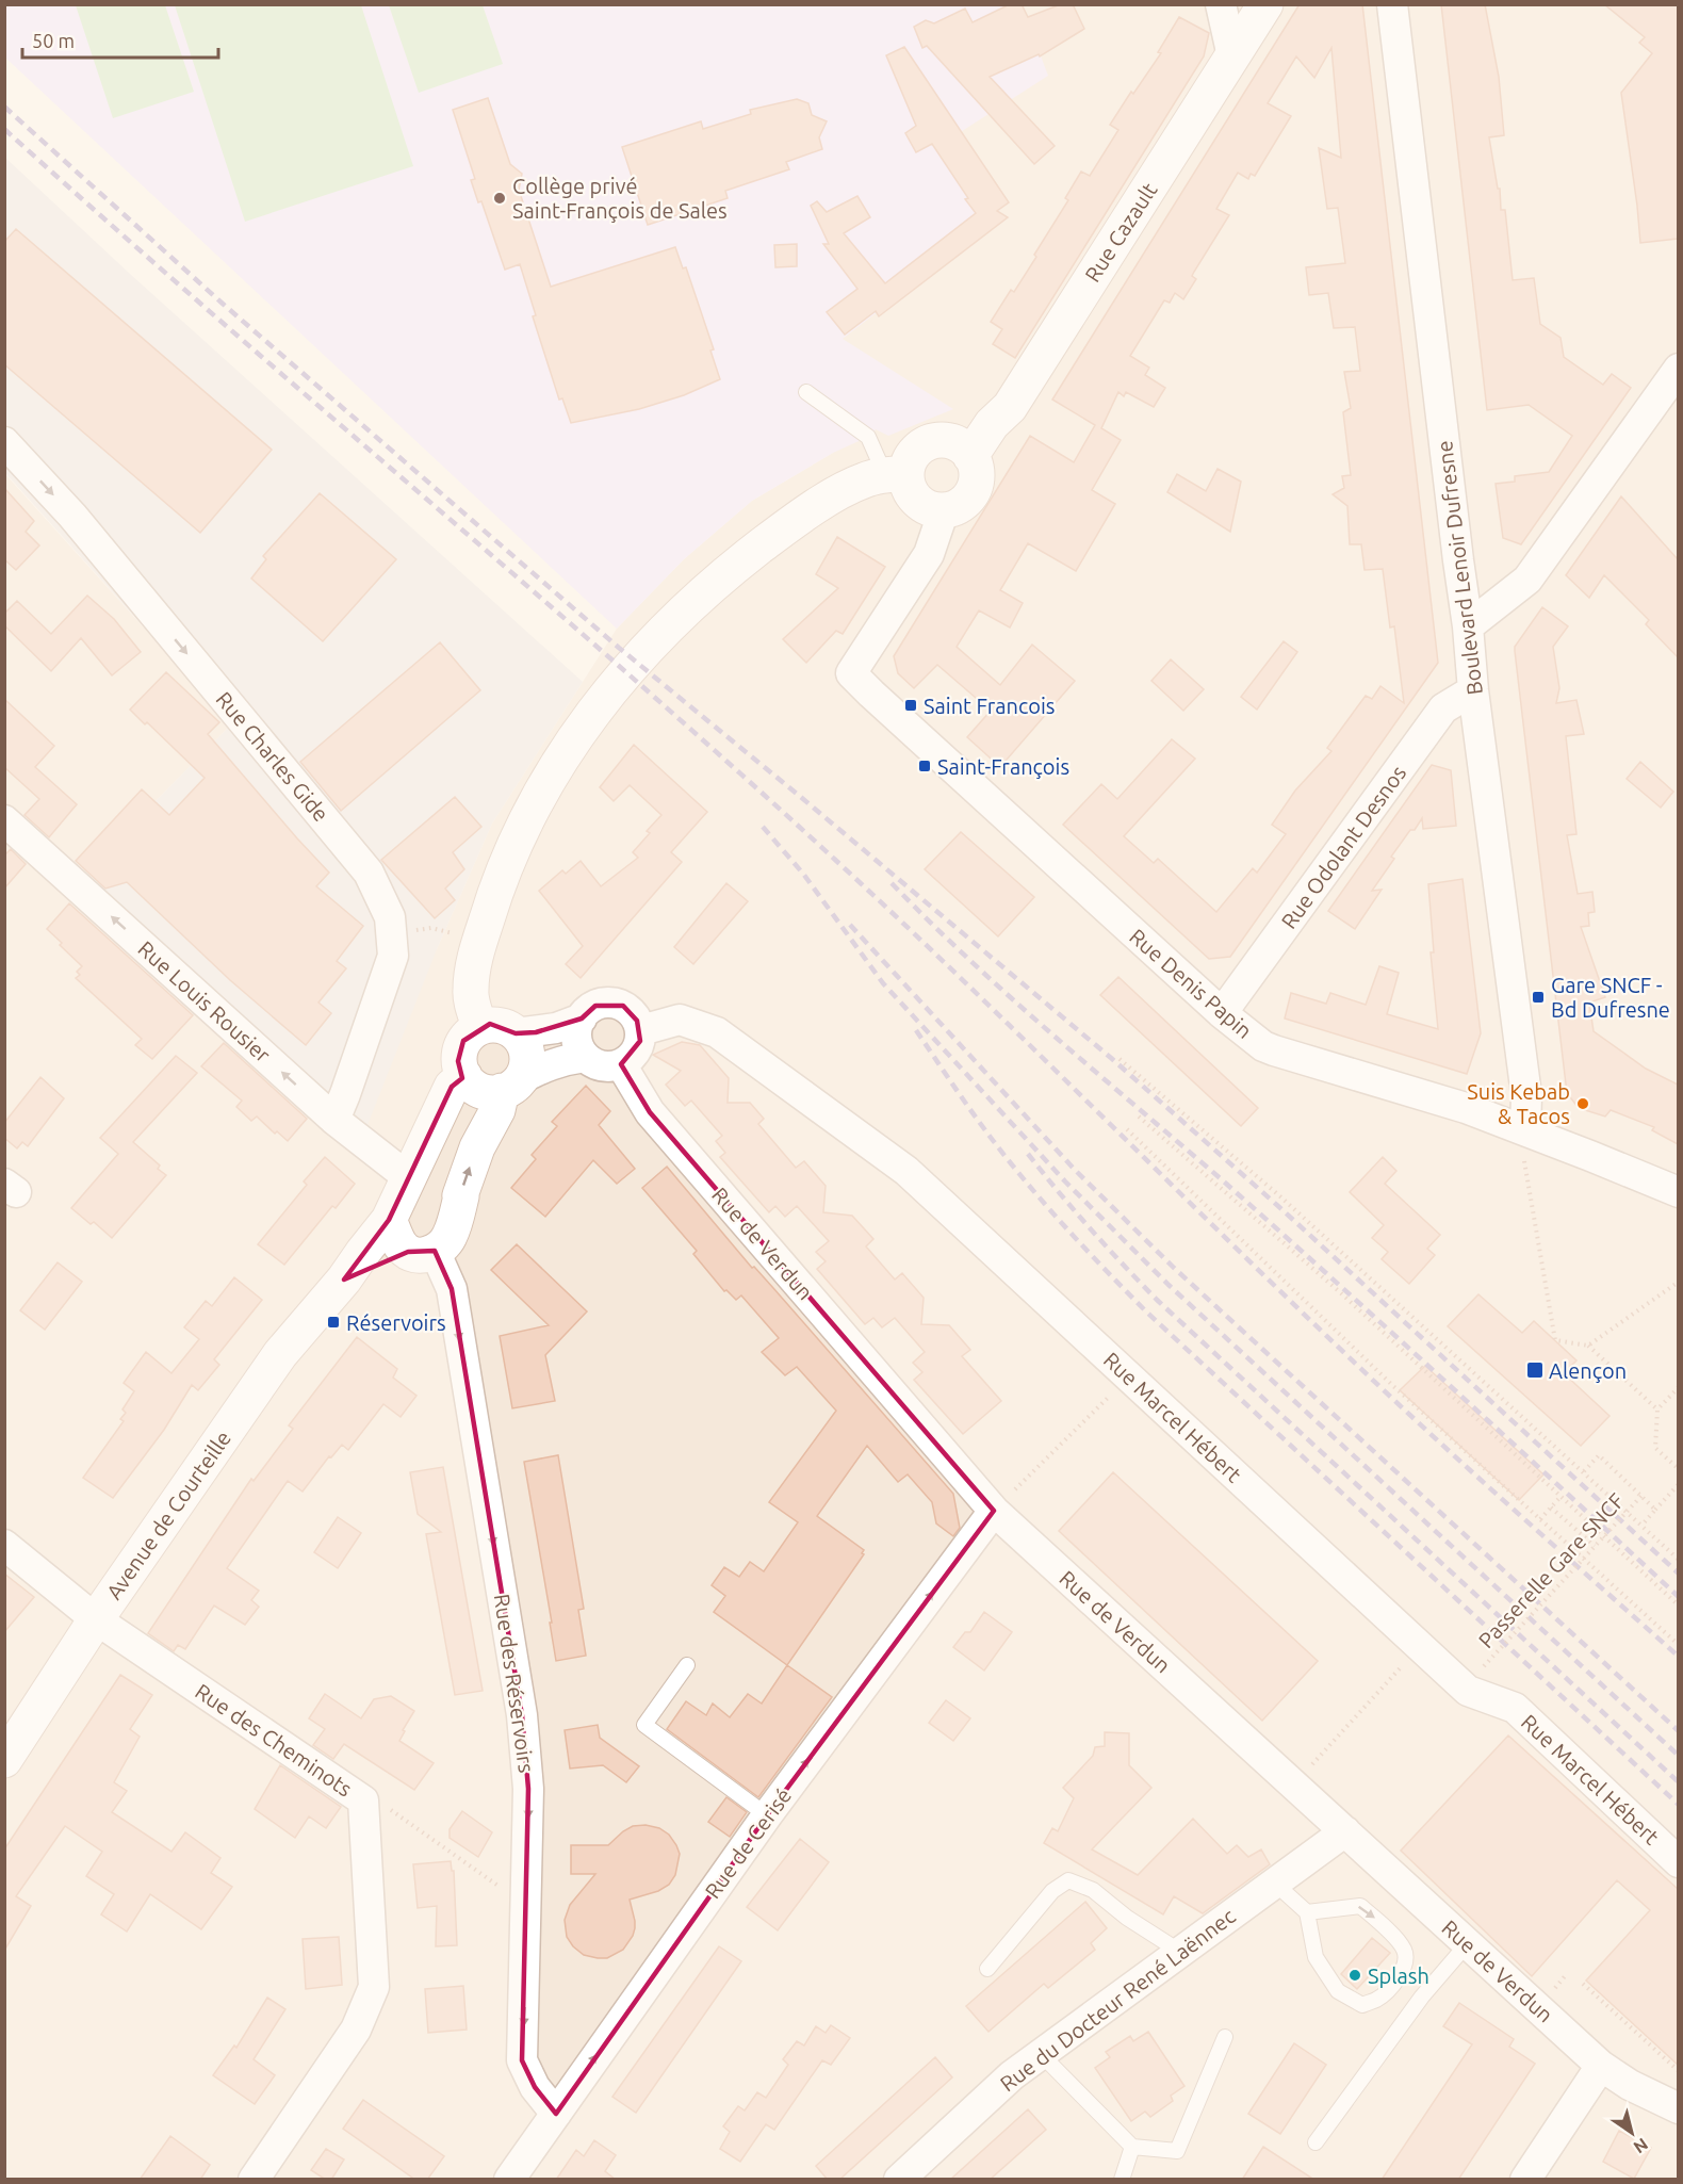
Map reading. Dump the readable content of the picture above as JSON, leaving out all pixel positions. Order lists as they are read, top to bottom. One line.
{"streets":{"street":["Rue Cazault","Boulevard Lenoir Dufresne","Rue Charles Gide","Rue Odolant Desnos","Rue Denis Papin","Rue Louis Rousier","Rue de Verdun","Rue Marcel Hébert","Avenue de Courteille","Rue des Réservoirs","Rue des Cheminots","Rue de Cerisé","Rue du Docteur René Laënnec"],"path":["Passerelle Gare SNCF"]},"crossings":[["Rue Cazault","Rue Denis Papin"],["Boulevard Lenoir Dufresne","Rue Odolant Desnos"],["Boulevard Lenoir Dufresne","Rue Denis Papin"],["Rue Charles Gide","Rue Louis Rousier"],["Rue Odolant Desnos","Rue Denis Papin"],["Rue Louis Rousier","Avenue de Courteille"],["Rue de Verdun","Rue Marcel Hébert"],["Rue de Verdun","Rue de Cerisé"],["Rue de Verdun","Rue du Docteur René Laënnec"],["Avenue de Courteille","Rue des Réservoirs"],["Avenue de Courteille","Rue des Cheminots"],["Rue des Réservoirs","Rue de Cerisé"]],"one_way":["Rue Charles Gide","Rue Louis Rousier","Rue des Réservoirs","Rue de Cerisé"],"places":{"other":["Collège privé Saint-François de Sales","Suis Kebab & Tacos","Splash"],"transit":["Saint Francois","Saint-François","Gare SNCF - Bd Dufresne","Réservoirs","Alençon"]},"scale_bar":"50 m","north":"bottom right"}
